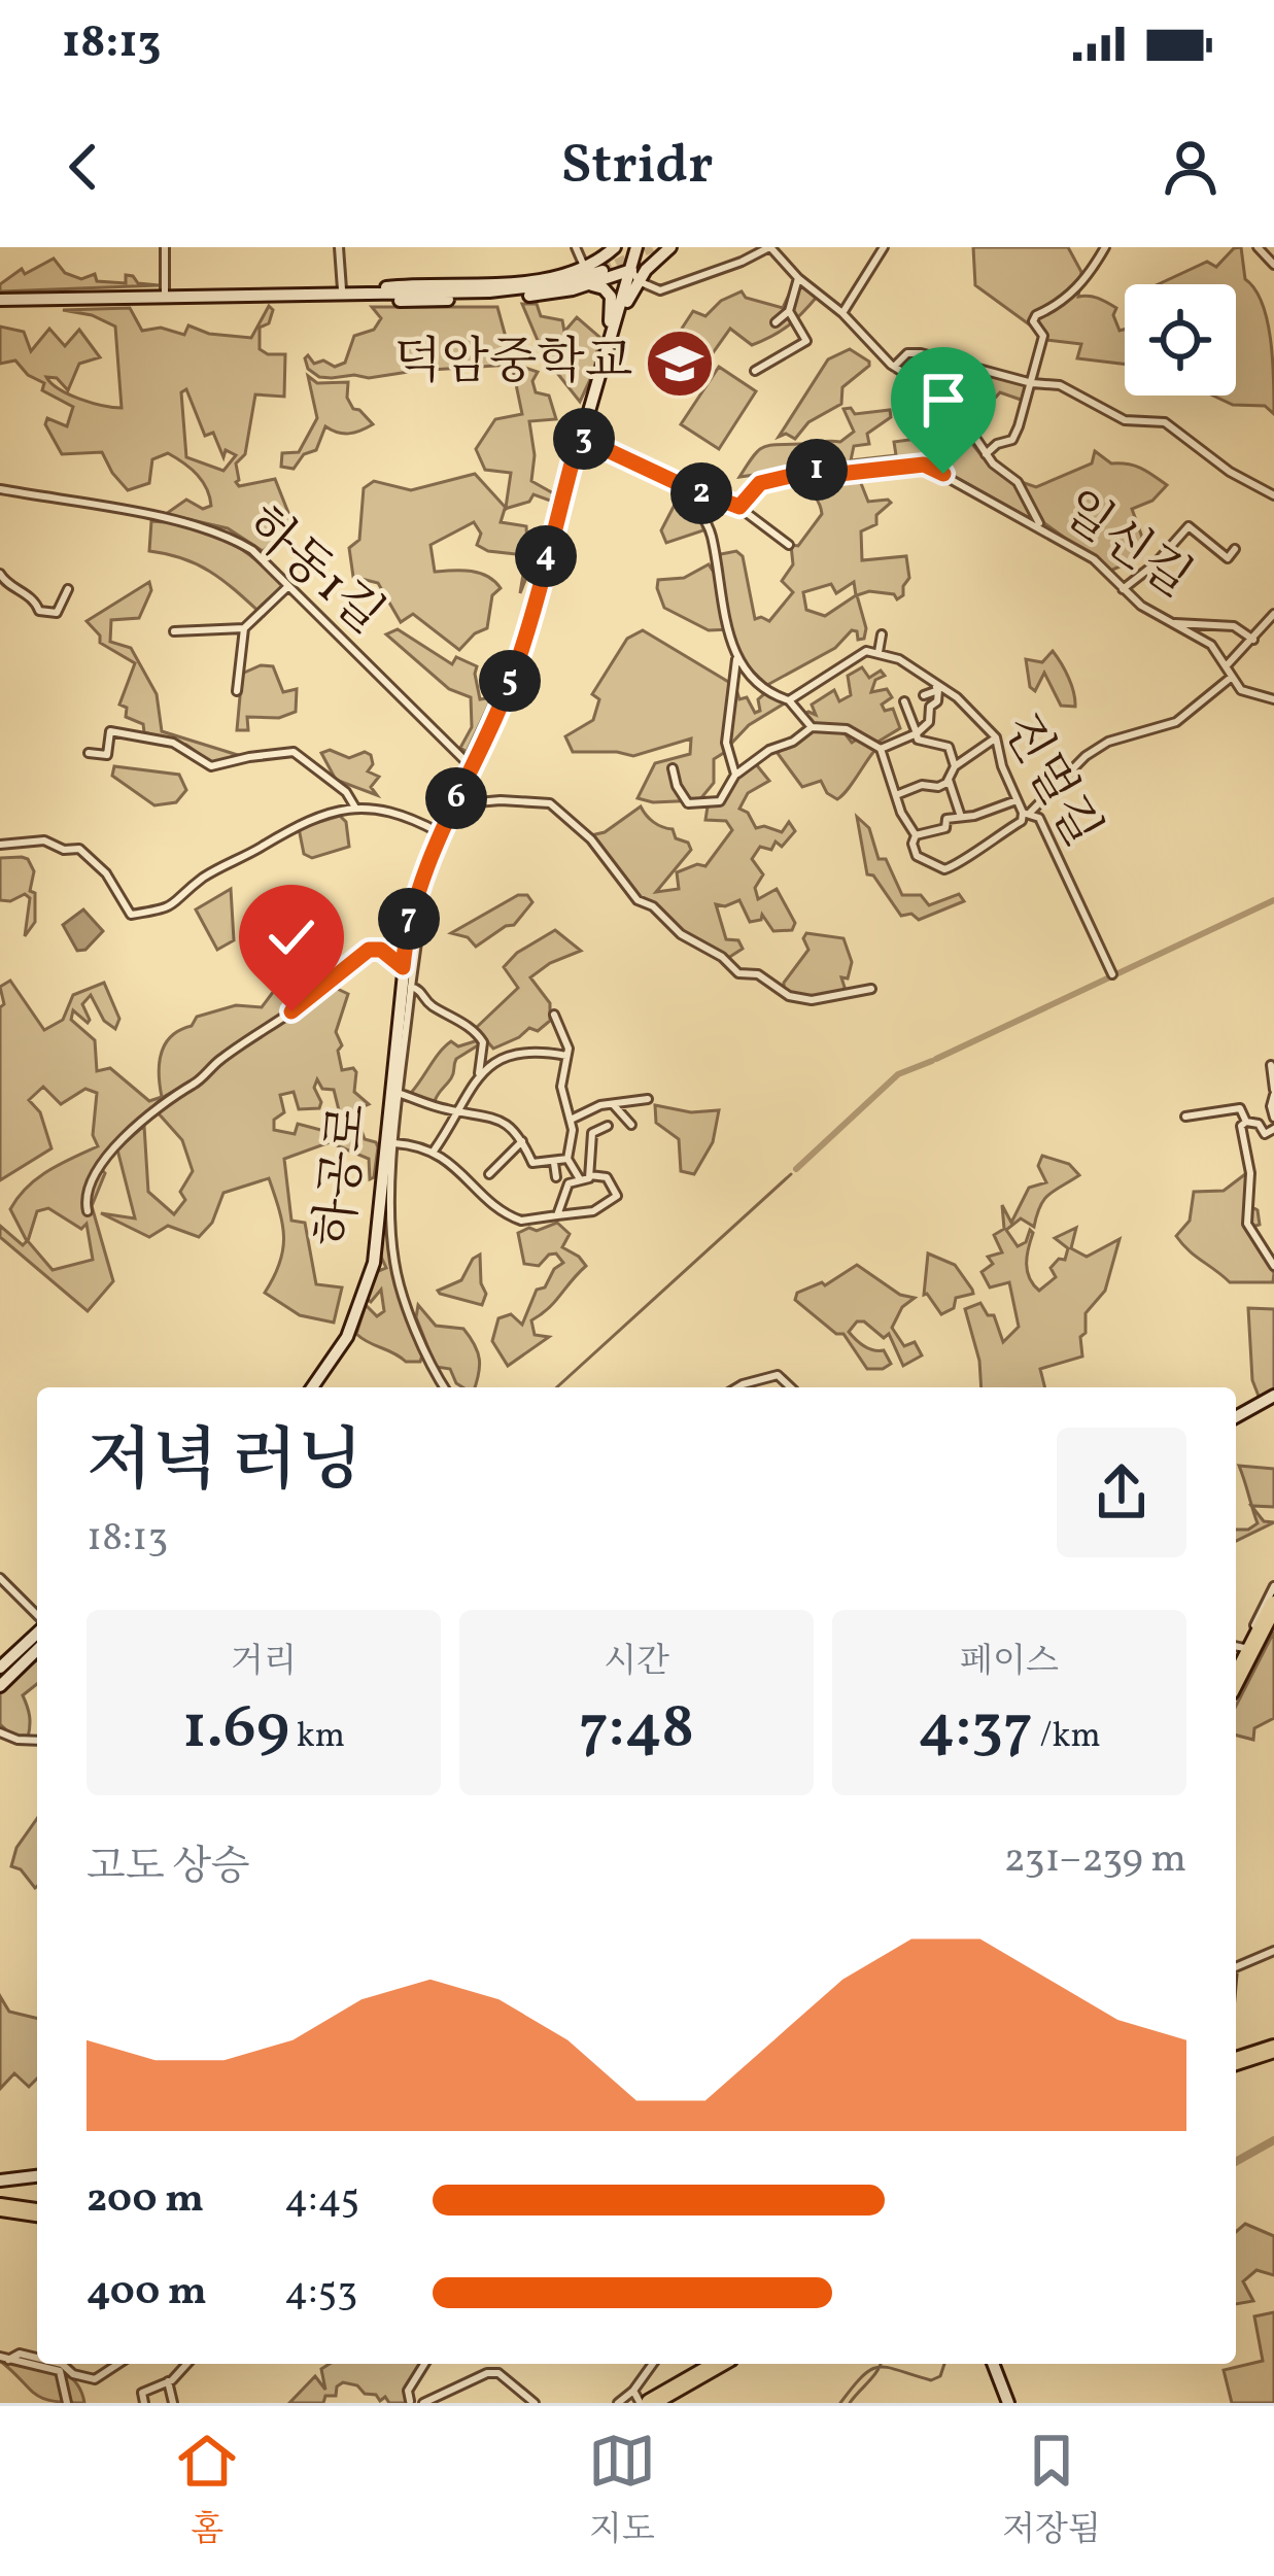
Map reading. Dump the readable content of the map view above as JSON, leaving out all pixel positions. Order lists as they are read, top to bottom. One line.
{"streets":{"main road":["하공로"],"street":["일신길","하동1길","진멀길"]},"crossings":[["하동1길","하공로"]],"places":{"school or university":["덕암중학교"]},"page":{"status":"18:13","header":"Stridr","pins":["3","1","2","4","5","6","7"],"heading":["저녁 러닝","18:13"],"stats":[["거리","1.69 km"],["시간","7:48"],["페이스","4:37 /km"]],"chart":["고도 상승","231–239 m"],"list":[{"name":"200 m","note":"4:45"},{"name":"400 m","note":"4:53"}],"tabs":["홈","지도","저장됨"]}}
